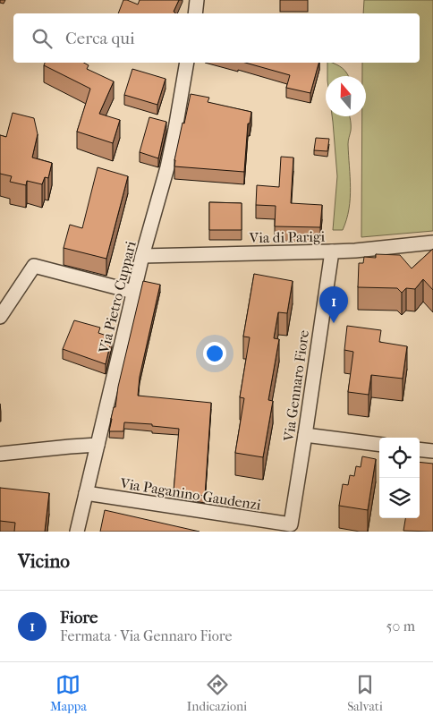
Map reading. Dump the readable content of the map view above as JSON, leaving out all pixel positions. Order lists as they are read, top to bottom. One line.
{"streets":{"street":["Via di Parigi","Via Pietro Cuppari","Via Gennaro Fiore","Via Paganino Gaudenzi"]},"crossings":[["Via di Parigi","Via Pietro Cuppari"],["Via di Parigi","Via Gennaro Fiore"],["Via Pietro Cuppari","Via Paganino Gaudenzi"],["Via Gennaro Fiore","Via Paganino Gaudenzi"]],"north":"top","page":{"search":"Cerca qui","pins":"1","heading":"Vicino","list":[{"mark":"1","name":"Fiore","note":"Fermata · Via Gennaro Fiore","value":"50 m"}],"nav":["Mappa","Indicazioni","Salvati"]}}
